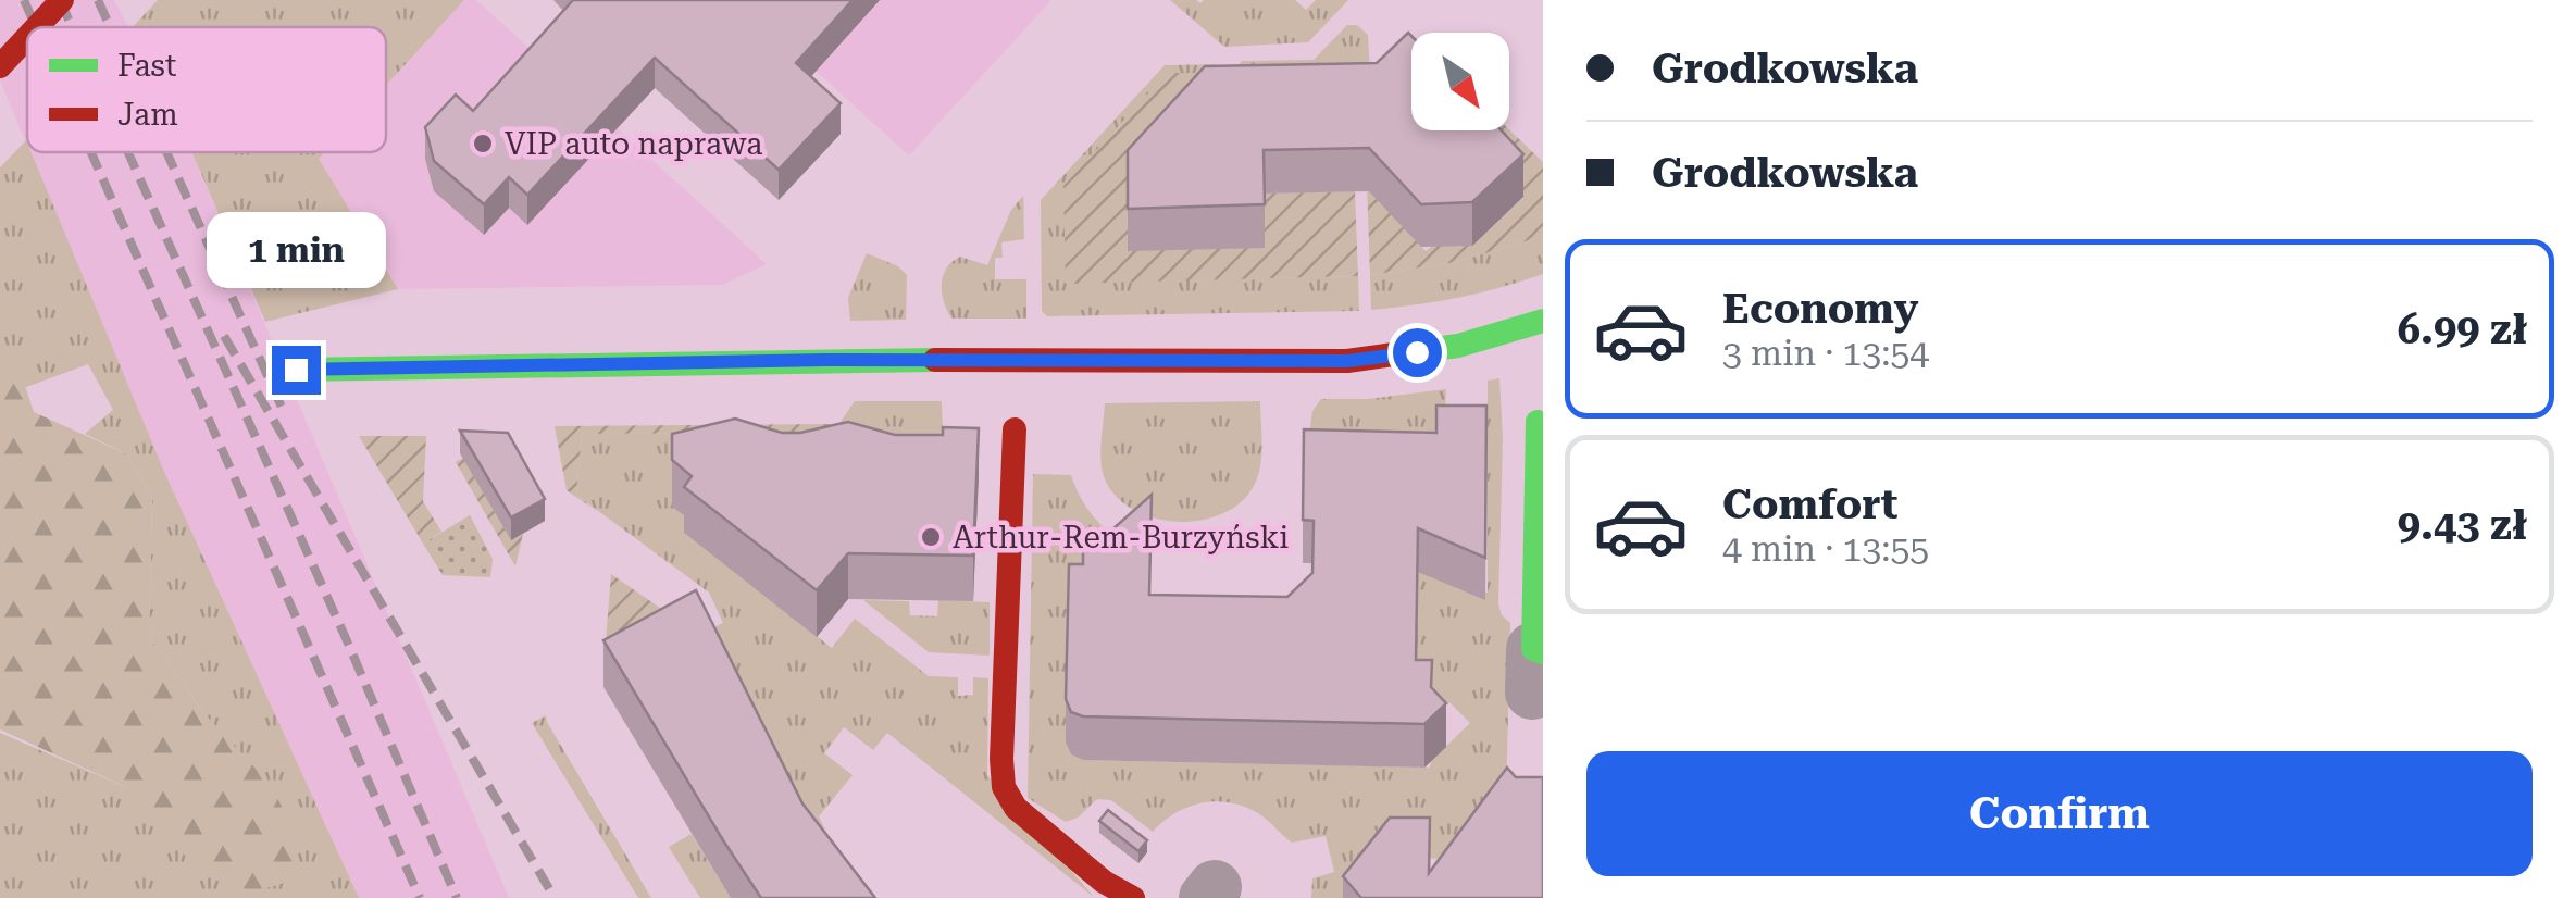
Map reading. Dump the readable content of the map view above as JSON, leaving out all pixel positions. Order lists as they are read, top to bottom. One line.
{"places":["VIP auto naprawa","Arthur-Rem-Burzyński"],"legend":["Fast","Jam"],"north":"bottom right","page":{"banner":["Grodkowska","Grodkowska"],"bubble":"1 min","list":[{"name":"Economy","note":"3 min · 13:54","value":"6.99 zł"},{"name":"Comfort","note":"4 min · 13:55","value":"9.43 zł"}],"buttons":"Confirm"}}
